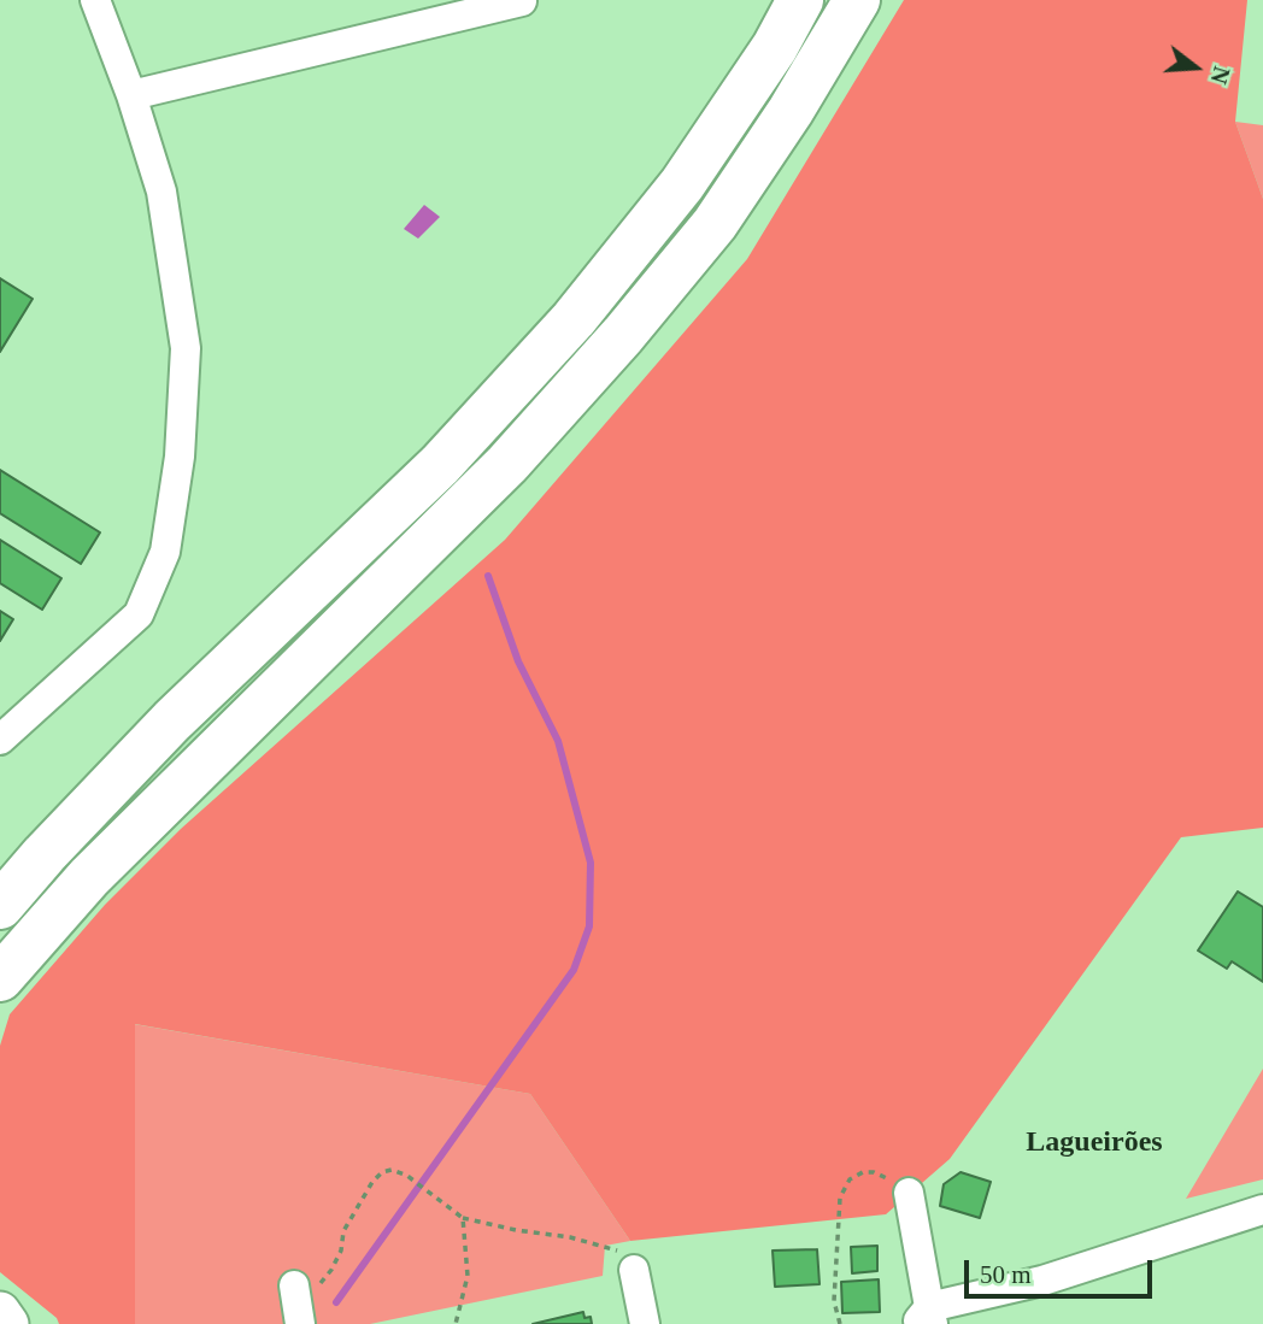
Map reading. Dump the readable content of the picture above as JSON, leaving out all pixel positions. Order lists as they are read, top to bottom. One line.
{"districts":["Lagueirões"],"scale_bar":"50 m","north":"right"}
